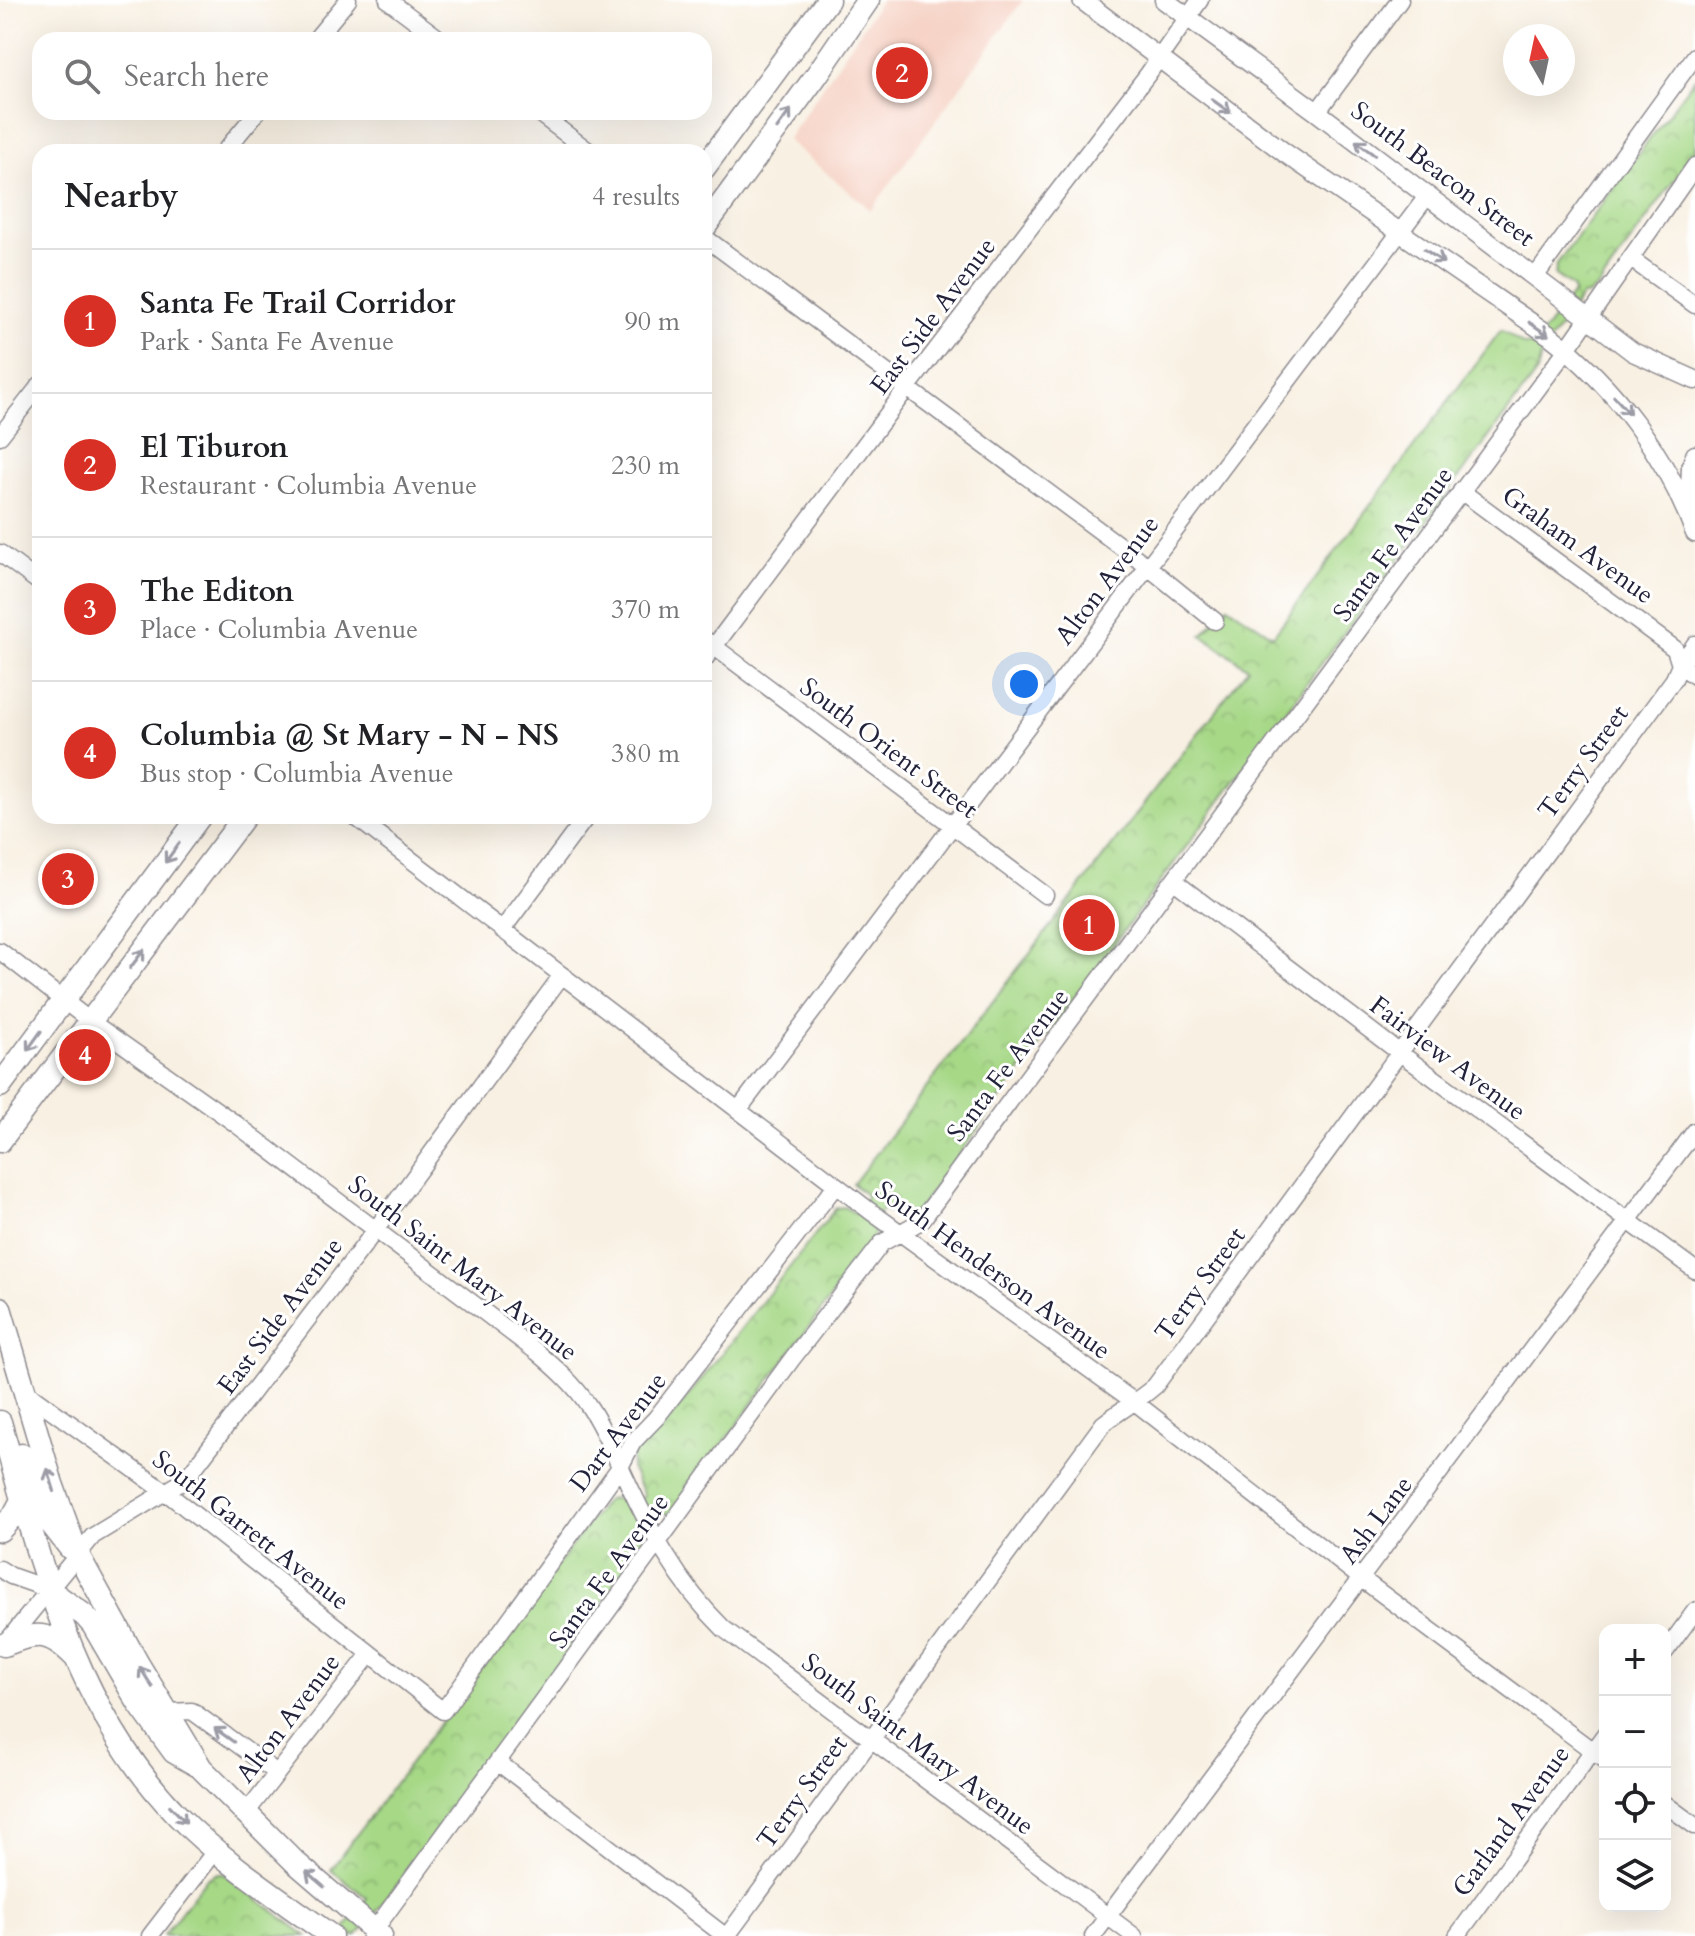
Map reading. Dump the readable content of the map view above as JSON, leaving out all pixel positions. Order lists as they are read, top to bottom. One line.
{"streets":{"street":["South Beacon Street","East Side Avenue","Santa Fe Avenue","Graham Avenue","Alton Avenue","South Orient Street","Terry Street","Fairview Avenue","South Saint Mary Avenue","South Henderson Avenue","Dart Avenue","Ash Lane","South Garrett Avenue","Garland Avenue"]},"crossings":[["South Beacon Street","East Side Avenue"],["South Beacon Street","Santa Fe Avenue"],["South Beacon Street","Alton Avenue"],["East Side Avenue","South Saint Mary Avenue"],["East Side Avenue","South Henderson Avenue"],["East Side Avenue","South Garrett Avenue"],["Santa Fe Avenue","Graham Avenue"],["Santa Fe Avenue","Fairview Avenue"],["Santa Fe Avenue","South Saint Mary Avenue"],["Santa Fe Avenue","South Henderson Avenue"],["Graham Avenue","Terry Street"],["Alton Avenue","South Orient Street"],["Alton Avenue","South Henderson Avenue"],["Alton Avenue","South Garrett Avenue"],["Terry Street","Fairview Avenue"],["Terry Street","South Saint Mary Avenue"],["Terry Street","South Henderson Avenue"],["Fairview Avenue","Ash Lane"],["South Saint Mary Avenue","Dart Avenue"],["South Saint Mary Avenue","Ash Lane"],["South Henderson Avenue","Dart Avenue"],["South Henderson Avenue","Ash Lane"],["South Henderson Avenue","Garland Avenue"],["Dart Avenue","South Garrett Avenue"]],"north":"top","page":{"search":"Search here","pins":["2","3","1","4"],"heading":["Nearby","4 results"],"list":[{"mark":"1","name":"Santa Fe Trail Corridor","note":"Park · Santa Fe Avenue","value":"90 m"},{"mark":"2","name":"El Tiburon","note":"Restaurant · Columbia Avenue","value":"230 m"},{"mark":"3","name":"The Editon","note":"Place · Columbia Avenue","value":"370 m"},{"mark":"4","name":"Columbia @ St Mary - N - NS","note":"Bus stop · Columbia Avenue","value":"380 m"}],"map_buttons":["+","−"]}}
